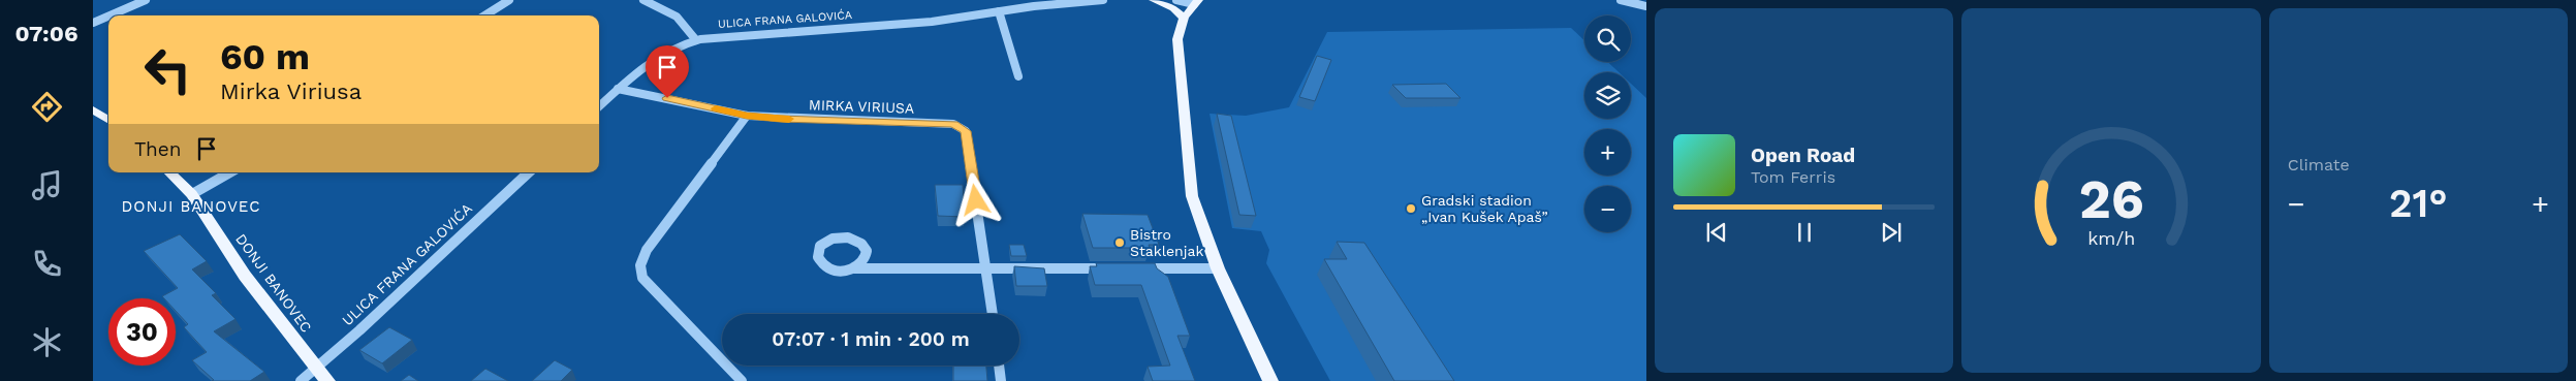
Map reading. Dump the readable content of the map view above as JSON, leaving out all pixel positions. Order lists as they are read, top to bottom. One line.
{"streets":{"main road":["DONJI BANOVEC"],"street":["ULICA FRANA GALOVIĆA","MIRKA VIRIUSA"]},"crossings":[["ULICA FRANA GALOVIĆA","MIRKA VIRIUSA"],["ULICA FRANA GALOVIĆA","DONJI BANOVEC"]],"districts":["DONJI BANOVEC"],"places":["Gradski stadion „Ivan Kušek Apaš”","Bistro Staklenjak"],"page":{"tabs":"07:06","tile":"Climate","map_buttons":["+","−"],"turn":["60 m","Mirka Viriusa"],"then":"Then","song":["Open Road","Tom Ferris"],"heat":["−","21°","+"],"limit":"30","trip":"07:07 · 1 min · 200 m","gauge":["26","km/h"]}}
